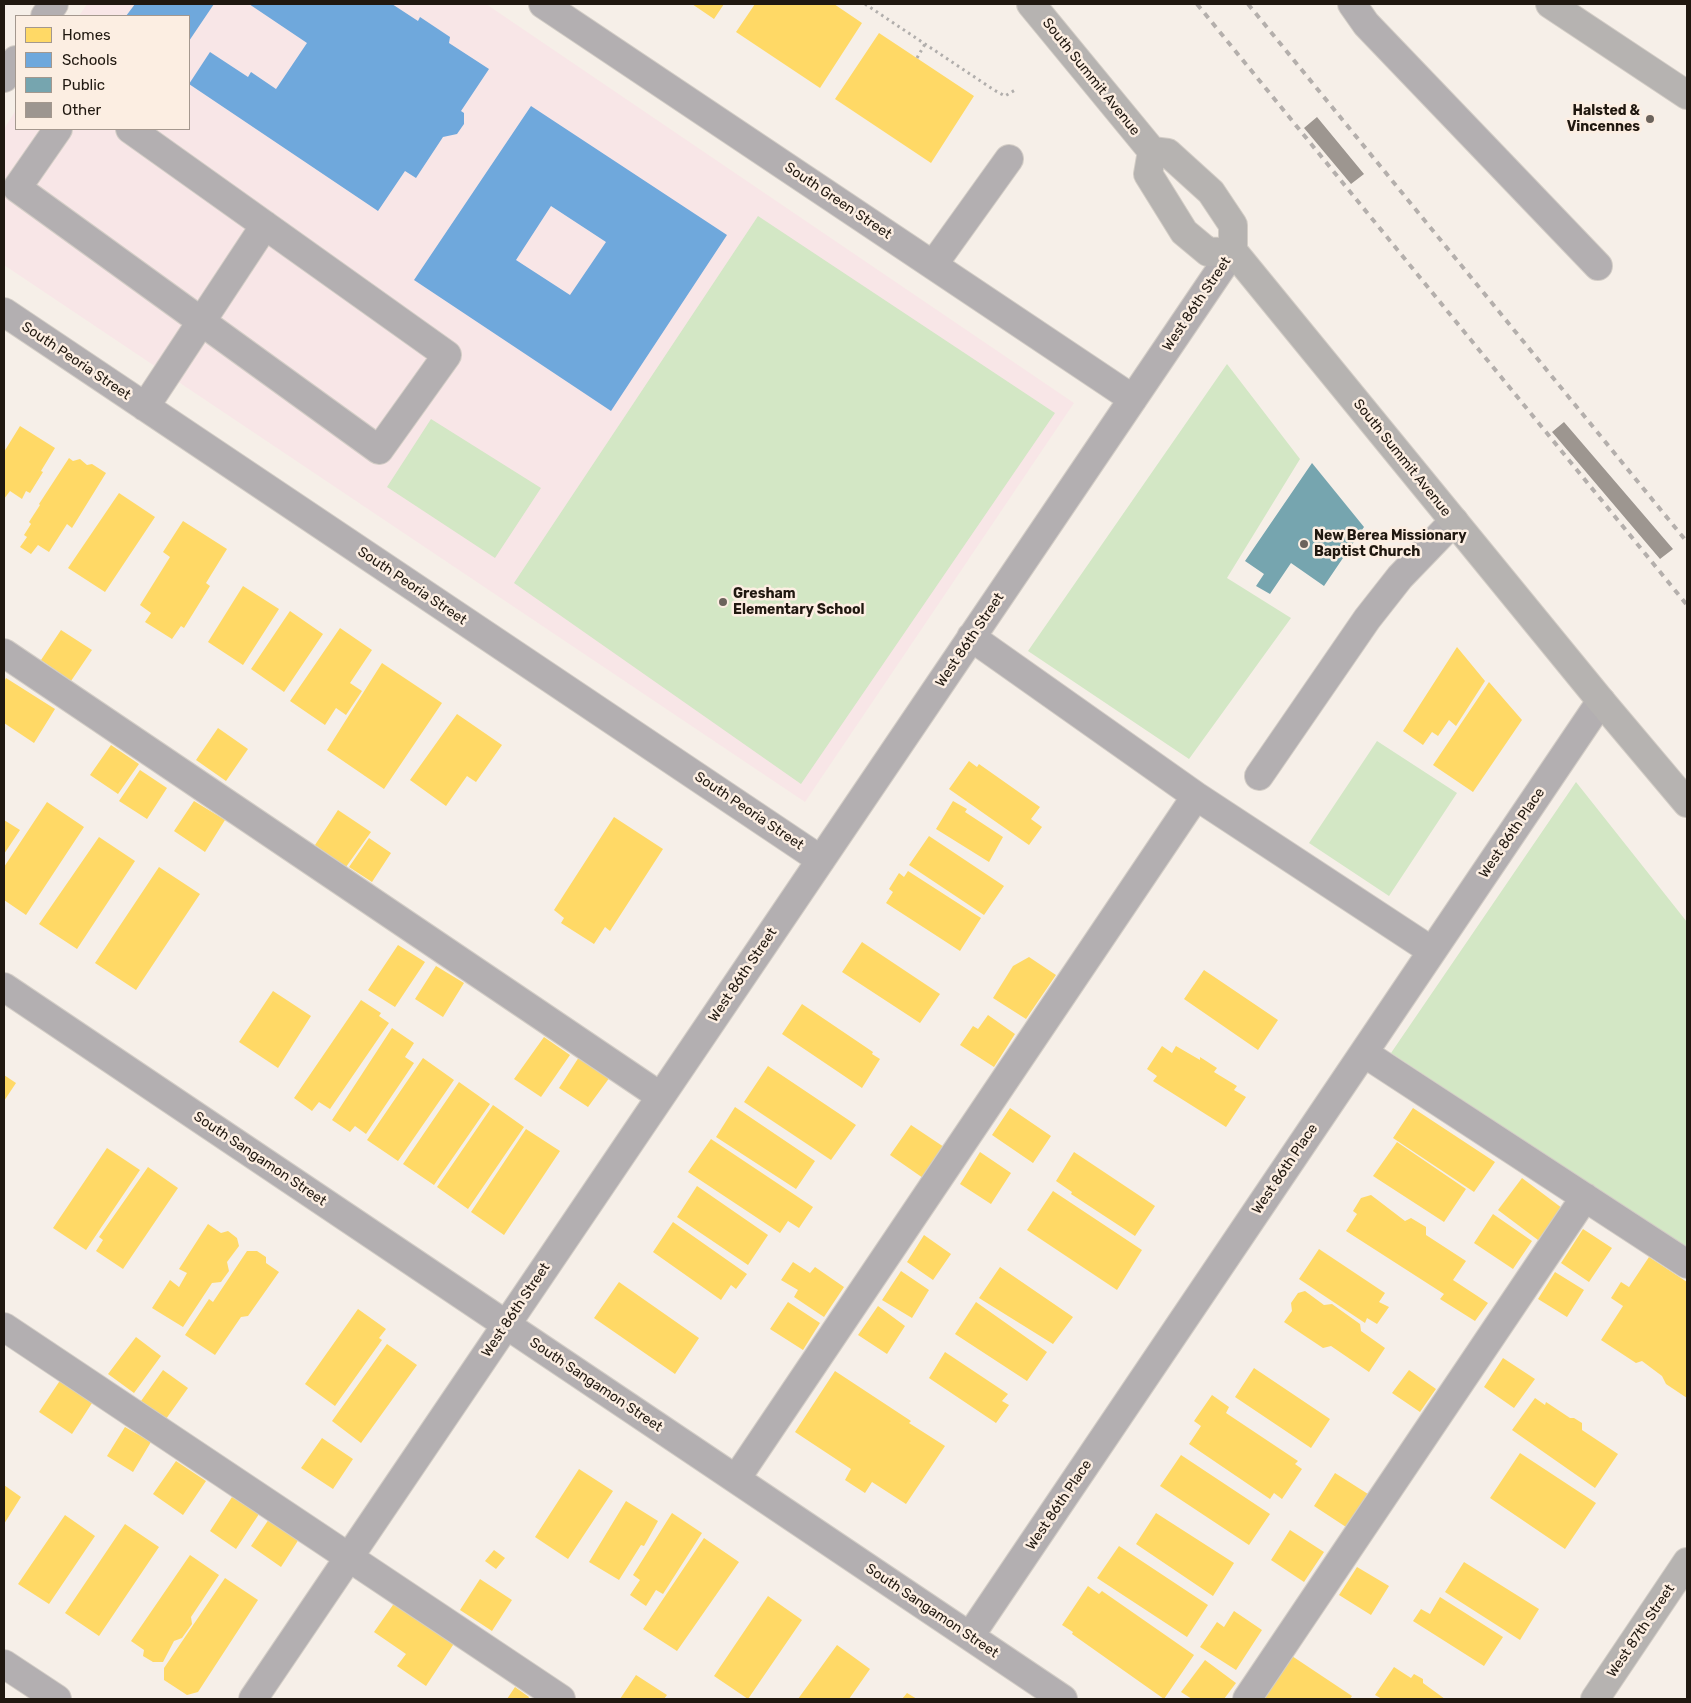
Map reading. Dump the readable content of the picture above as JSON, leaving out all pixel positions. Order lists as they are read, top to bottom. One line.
{"streets":{"main road":["South Summit Avenue","West 87th Street"],"street":["South Green Street","West 86th Street","South Peoria Street","West 86th Place","South Sangamon Street"]},"crossings":[["South Summit Avenue","West 86th Street"],["South Summit Avenue","West 86th Place"],["South Green Street","West 86th Street"],["West 86th Street","South Peoria Street"],["West 86th Street","South Sangamon Street"],["West 86th Place","South Sangamon Street"]],"places":["Halsted & Vincennes","New Berea Missionary Baptist Church","Gresham Elementary School"],"legend":["Homes","Schools","Public","Other"]}
